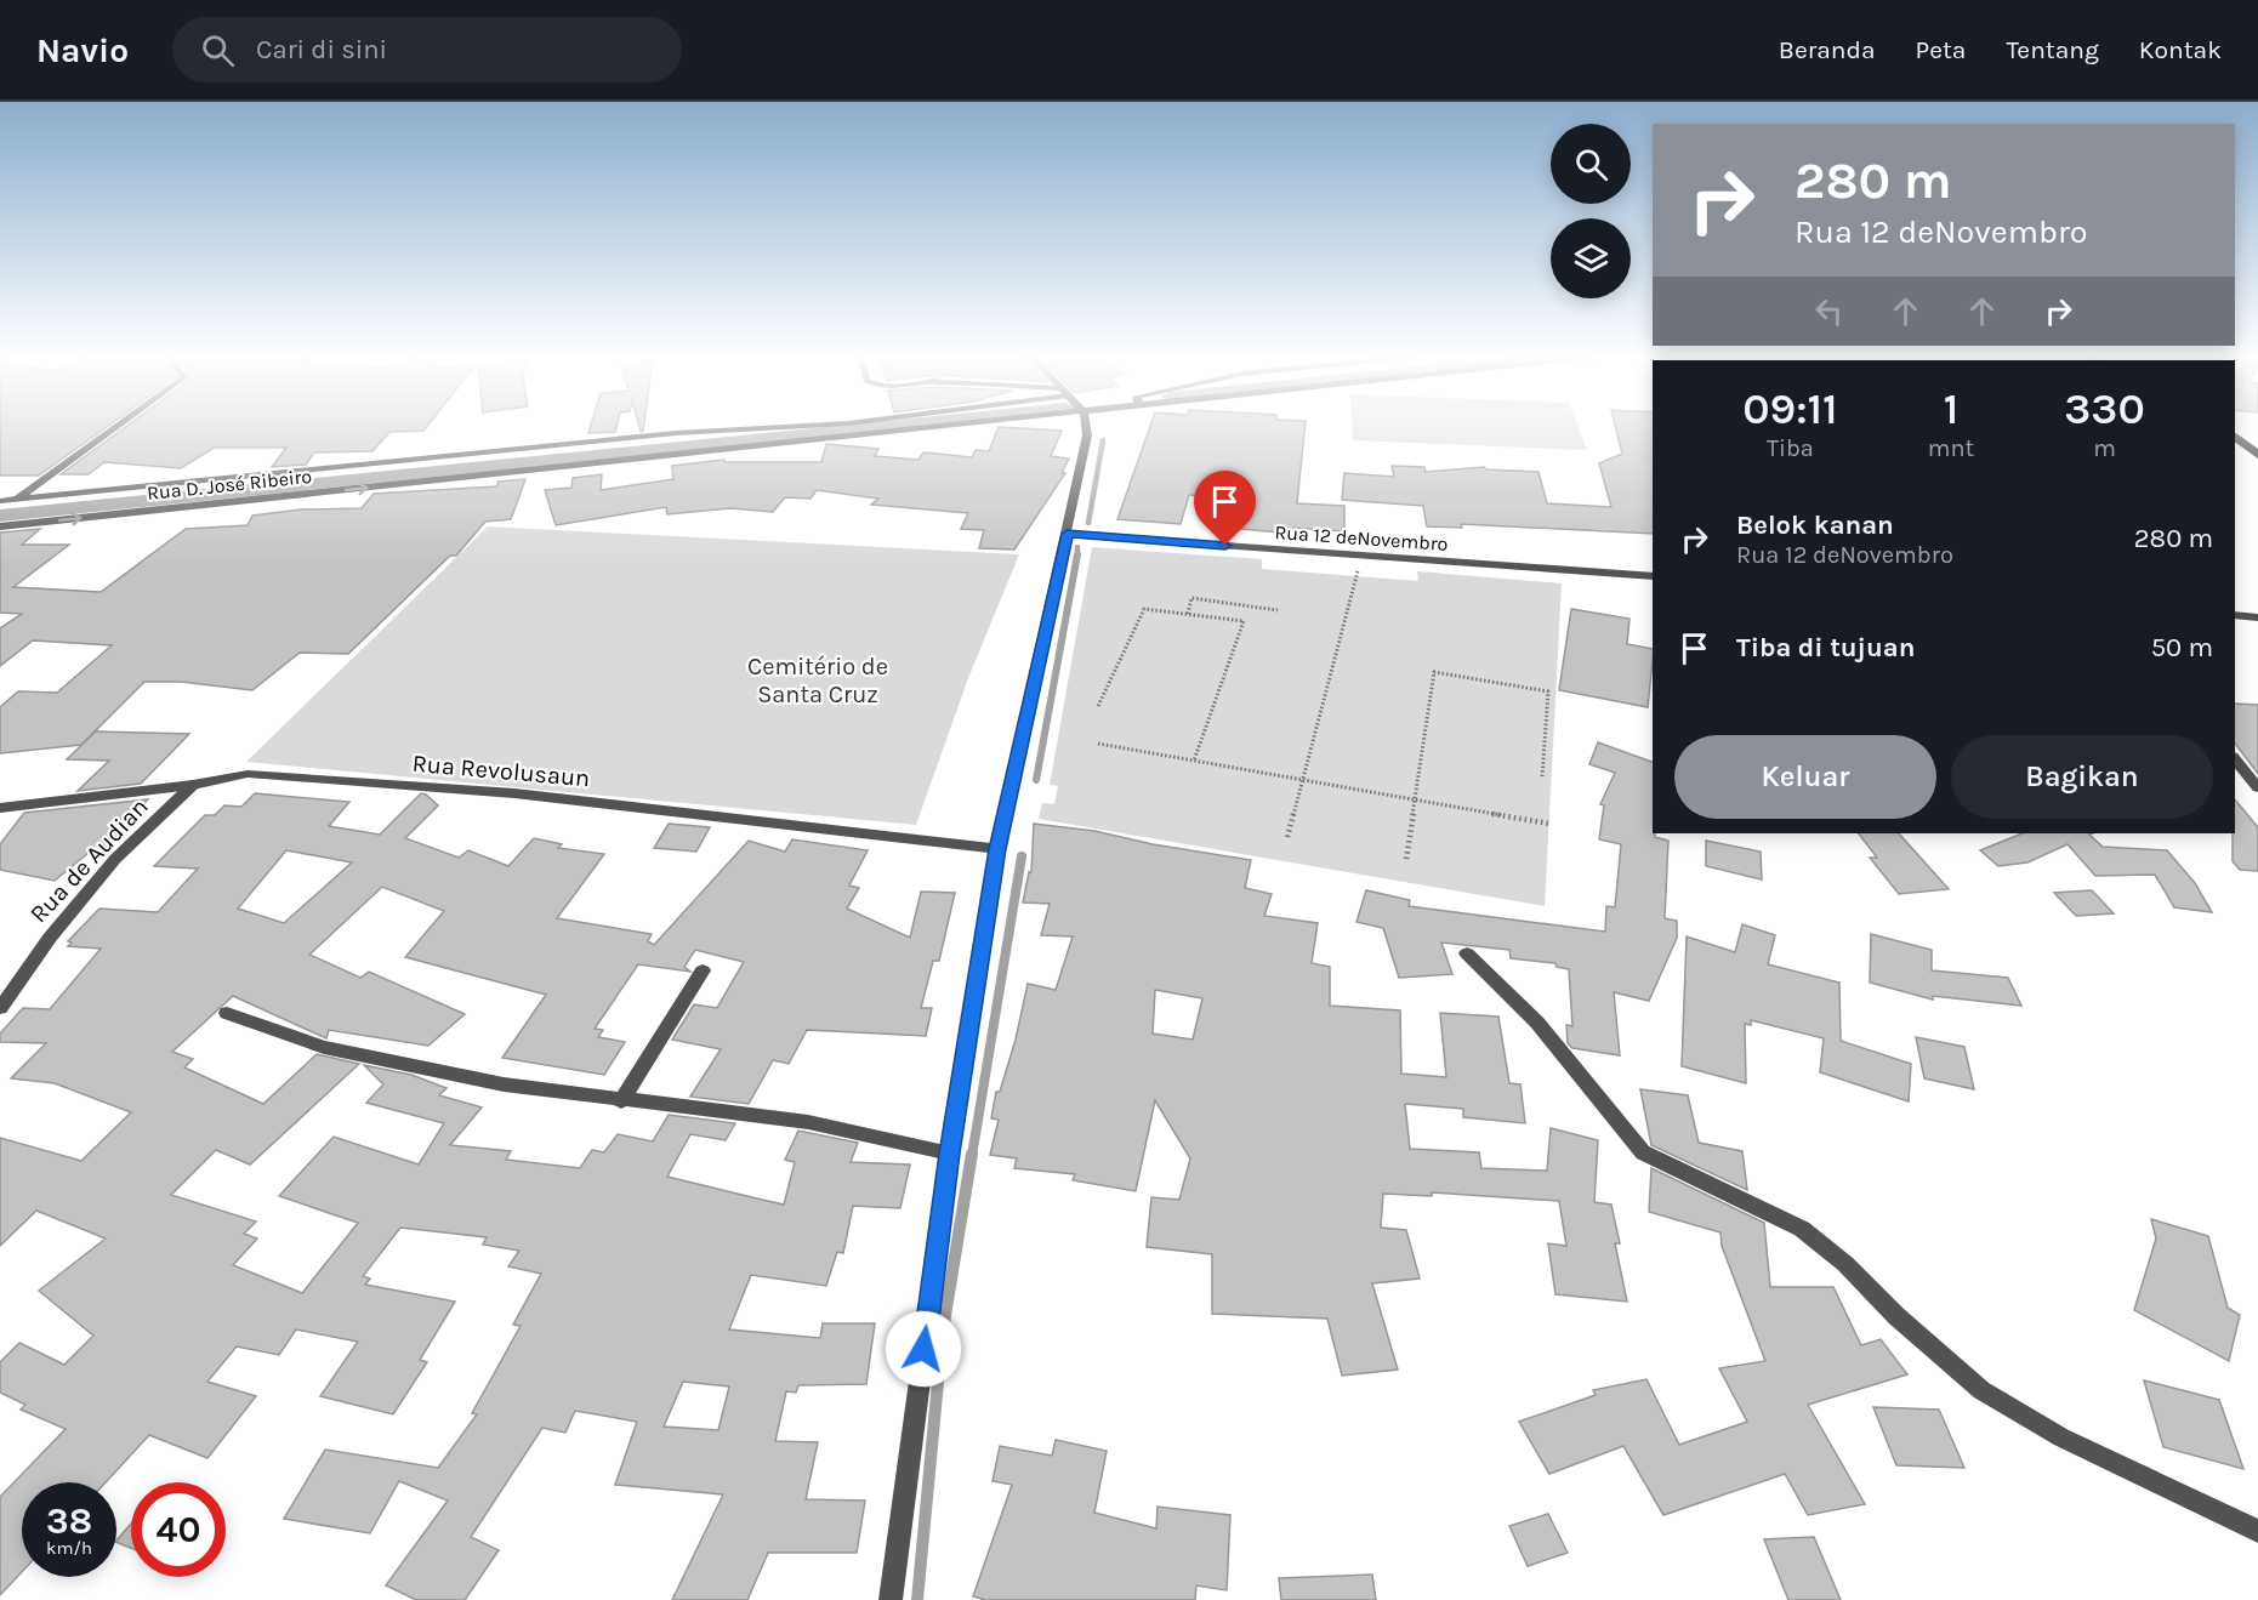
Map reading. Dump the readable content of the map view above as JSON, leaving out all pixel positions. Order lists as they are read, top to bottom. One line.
{"streets":{"street":["Rua D. José Ribeiro","Rua 12 deNovembro","Rua Revolusaun","Rua de Audian"]},"crossings":[["Rua Revolusaun","Rua de Audian"]],"parks":["Cemitério de Santa Cruz"],"page":{"header":"Navio","search":"Cari di sini","nav":["Beranda","Peta","Tentang","Kontak"],"turn":["280 m","Rua 12 deNovembro"],"eta":["09:11","Tiba","1","mnt","330","m"],"list":[{"name":"Belok kanan","note":"Rua 12 deNovembro","value":"280 m"},{"name":"Tiba di tujuan","value":"50 m"}],"buttons":["Keluar","Bagikan"],"speed":"38 km/h","limit":"40"}}
